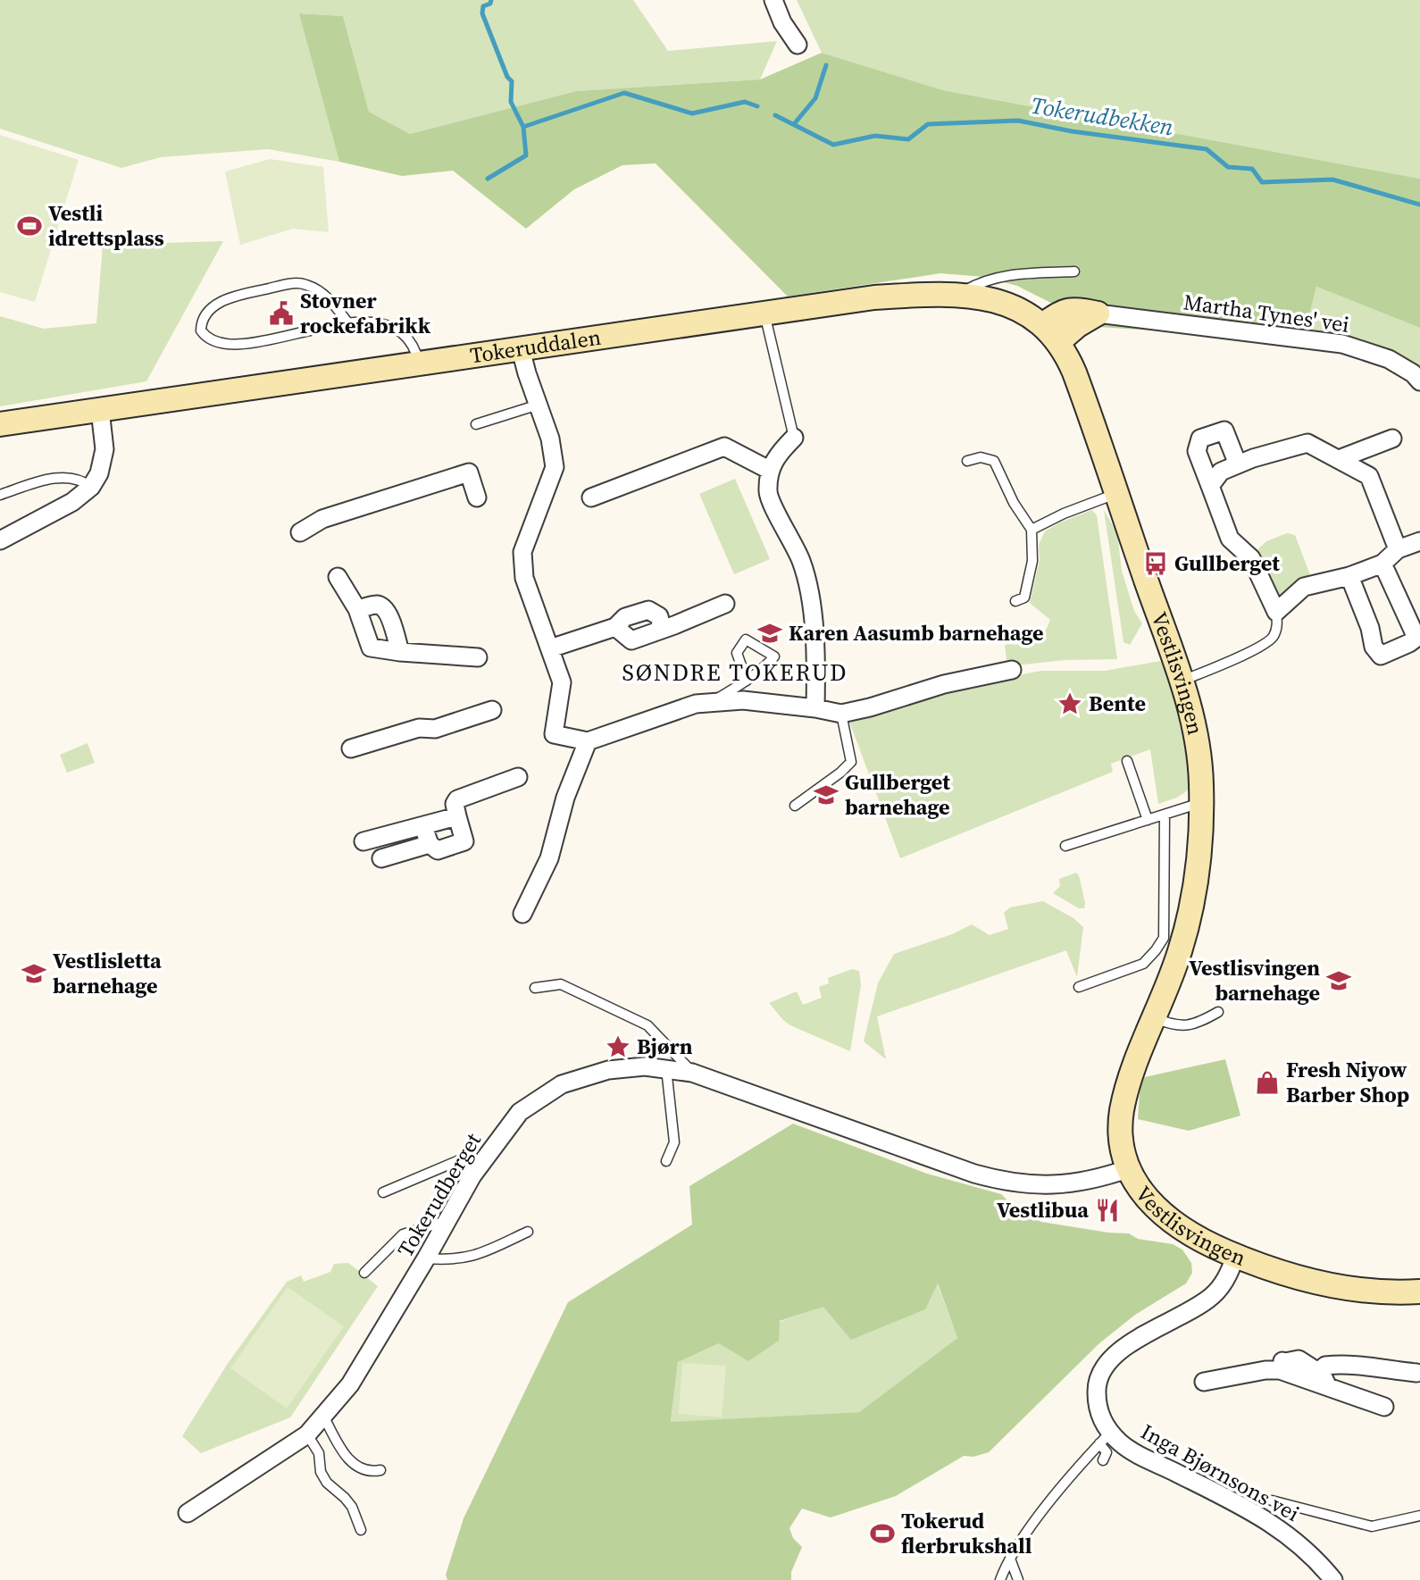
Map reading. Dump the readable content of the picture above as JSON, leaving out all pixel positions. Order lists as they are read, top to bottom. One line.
{"streets":{"street":["Martha Tynes' vei","Tokeruddalen","Vestlisvingen","Tokerudberget","Inga Bjørnsons vei"]},"crossings":[["Tokeruddalen","Vestlisvingen"],["Vestlisvingen","Tokerudberget"],["Vestlisvingen","Inga Bjørnsons vei"]],"districts":["SØNDRE TOKERUD"],"water":["Tokerudbekken"],"places":{"sports":["Vestli idrettsplass","Tokerud flerbrukshall"],"public building":["Stovner rockefabrikk"],"bus stop":["Gullberget"],"school or university":["Karen Aasumb barnehage","Gullberget barnehage","Vestlisletta barnehage","Vestlisvingen barnehage"],"place":["Bente","Bjørn"],"shop":["Fresh Niyow Barber Shop"],"restaurant":["Vestlibua"]}}
